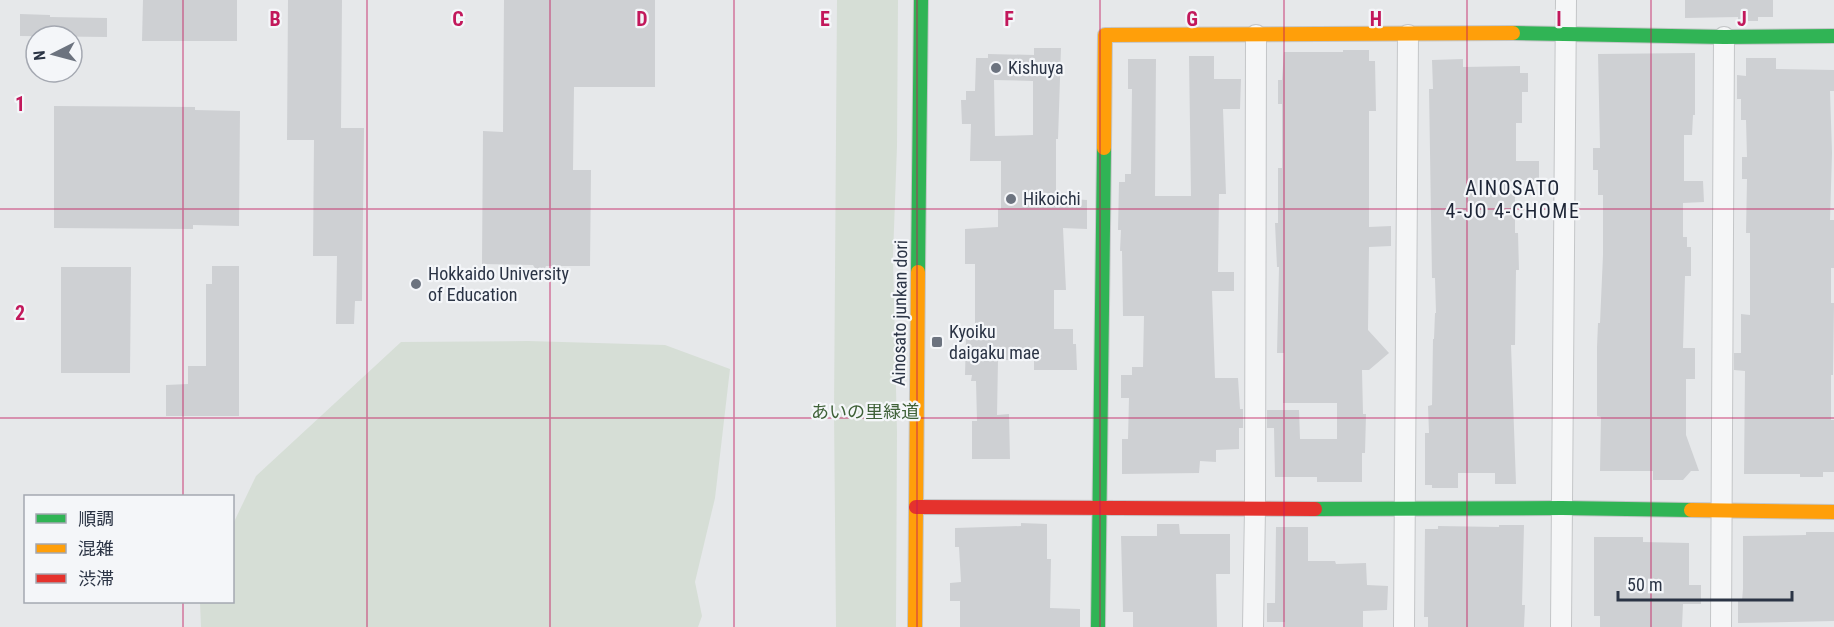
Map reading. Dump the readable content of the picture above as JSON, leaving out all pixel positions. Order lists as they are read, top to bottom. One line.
{"streets":{"street":["Ainosato junkan dori"]},"districts":["AINOSATO 4-JO 4-CHOME"],"parks":["あいの里緑道"],"places":{"other":["Kishuya","Hikoichi","Hokkaido University of Education"],"transit":["Kyoiku daigaku mae"]},"legend":["順調","混雑","渋滞"],"scale_bar":"50 m","north":"left","grid":{"columns":["B","C","D","E","F","G","H","I","J"],"rows":["1","2"]}}
